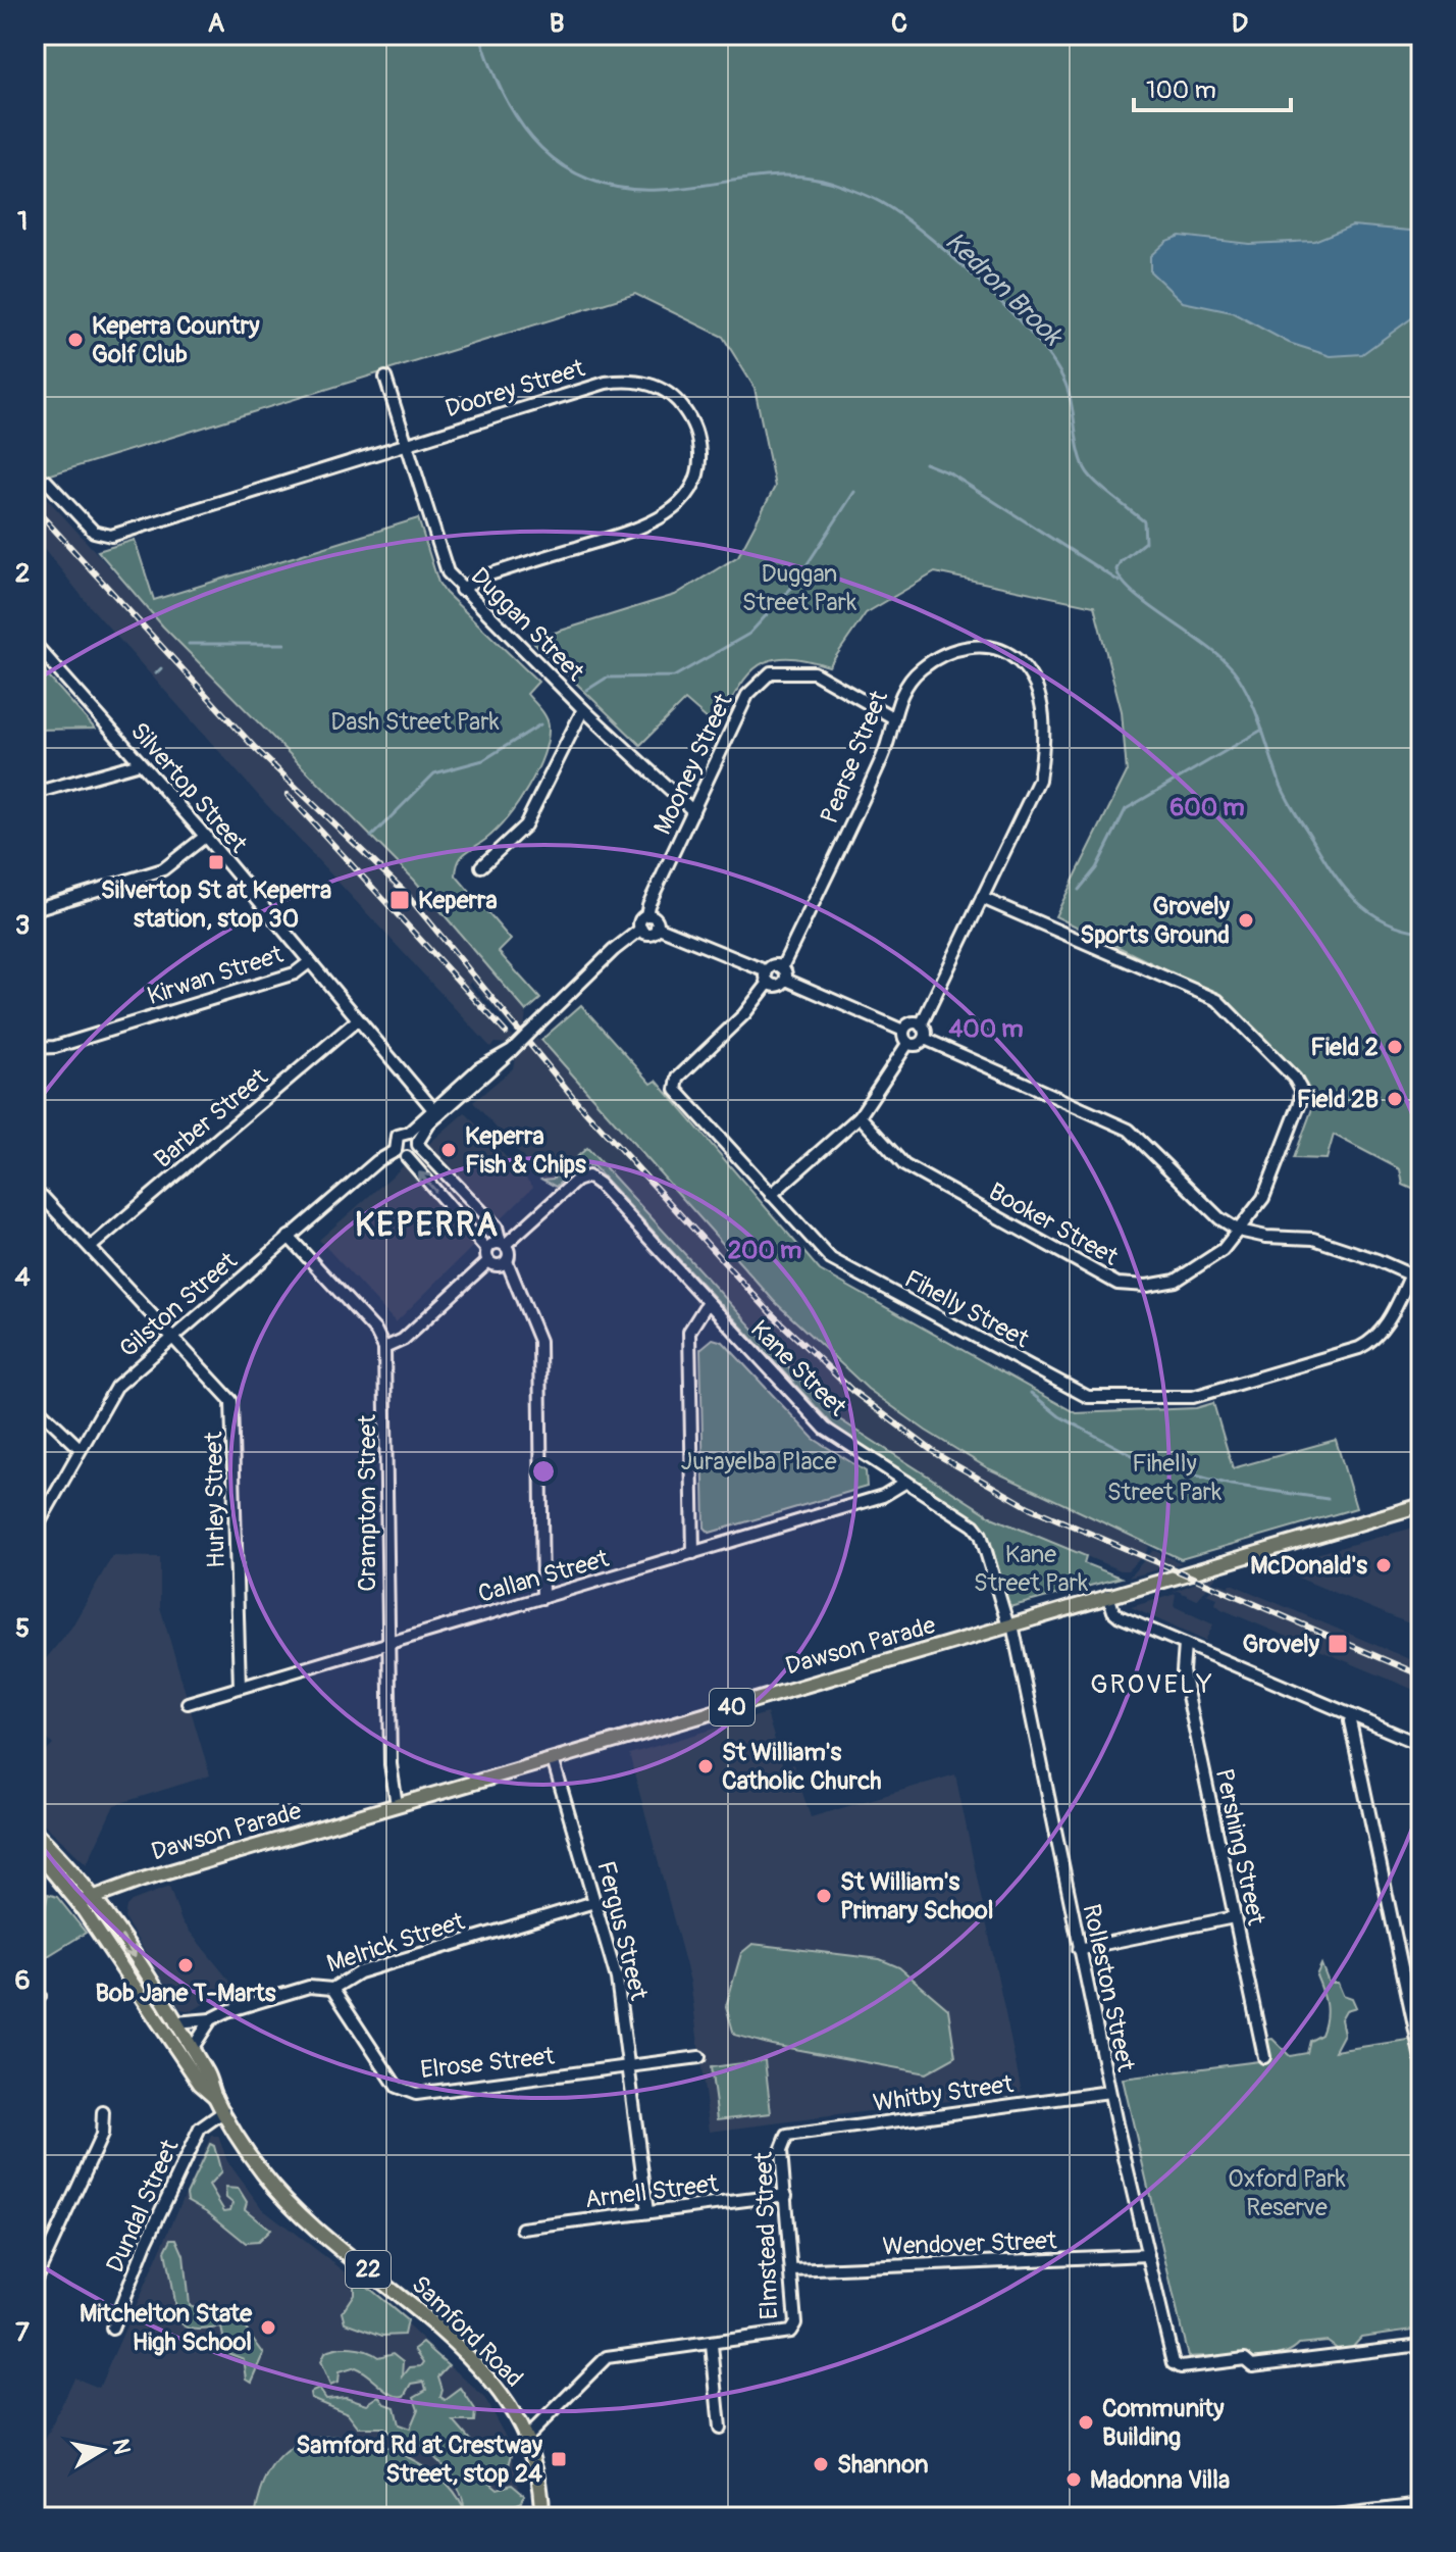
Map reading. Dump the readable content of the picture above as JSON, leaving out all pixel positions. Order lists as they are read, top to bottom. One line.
{"streets":{"main road":["Dawson Parade","40","22","Samford Road"],"street":["Doorey Street","Duggan Street","Pearse Street","Mooney Street","Silvertop Street","Kirwan Street","Barber Street","Booker Street","Gilston Street","Fihelly Street","Kane Street","Hurley Street","Crampton Street","Callan Street","Pershing Street","Fergus Street","Melrick Street","Rolleston Street","Elrose Street","Whitby Street","Arnell Street","Dundal Street","Elmstead Street","Wendover Street"]},"crossings":[["Doorey Street","Duggan Street"],["Duggan Street","Mooney Street"],["Pearse Street","Mooney Street"],["Pearse Street","Booker Street"],["Silvertop Street","Kirwan Street"],["Kirwan Street","Barber Street"],["Barber Street","Hurley Street"],["Gilston Street","Hurley Street"],["Kane Street","Callan Street"],["Kane Street","Dawson Parade"],["Kane Street","Rolleston Street"],["Hurley Street","Callan Street"],["Crampton Street","Callan Street"],["Crampton Street","Dawson Parade"],["Dawson Parade","Fergus Street"],["Dawson Parade","Rolleston Street"],["Dawson Parade","Samford Road"],["Fergus Street","Melrick Street"],["Fergus Street","Elrose Street"],["Fergus Street","Arnell Street"],["Melrick Street","Elrose Street"],["Melrick Street","Samford Road"],["Rolleston Street","Whitby Street"],["Rolleston Street","Wendover Street"],["Whitby Street","Elmstead Street"],["Arnell Street","Elmstead Street"],["Dundal Street","Samford Road"],["Elmstead Street","Wendover Street"]],"districts":["KEPERRA","GROVELY"],"water":["Kedron Brook"],"parks":["Duggan Street Park","Dash Street Park","Jurayelba Place","Fihelly Street Park","Kane Street Park","Oxford Park Reserve"],"places":{"other":["Keperra Country Golf Club","Grovely Sports Ground","Field 2","Field 2B","Keperra Fish & Chips","McDonald's","St William's Catholic Church","St William's Primary School","Bob Jane T-Marts","Mitchelton State High School","Community Building","Shannon","Madonna Villa"],"transit":["Silvertop St at Keperra station, stop 30","Keperra","Grovely","Samford Rd at Crestway Street, stop 24"]},"scale_bar":"100 m","north":"right","grid":{"columns":["A","B","C","D"],"rows":["1","2","3","4","5","6","7"]},"rings":["600 m","400 m","200 m"]}
